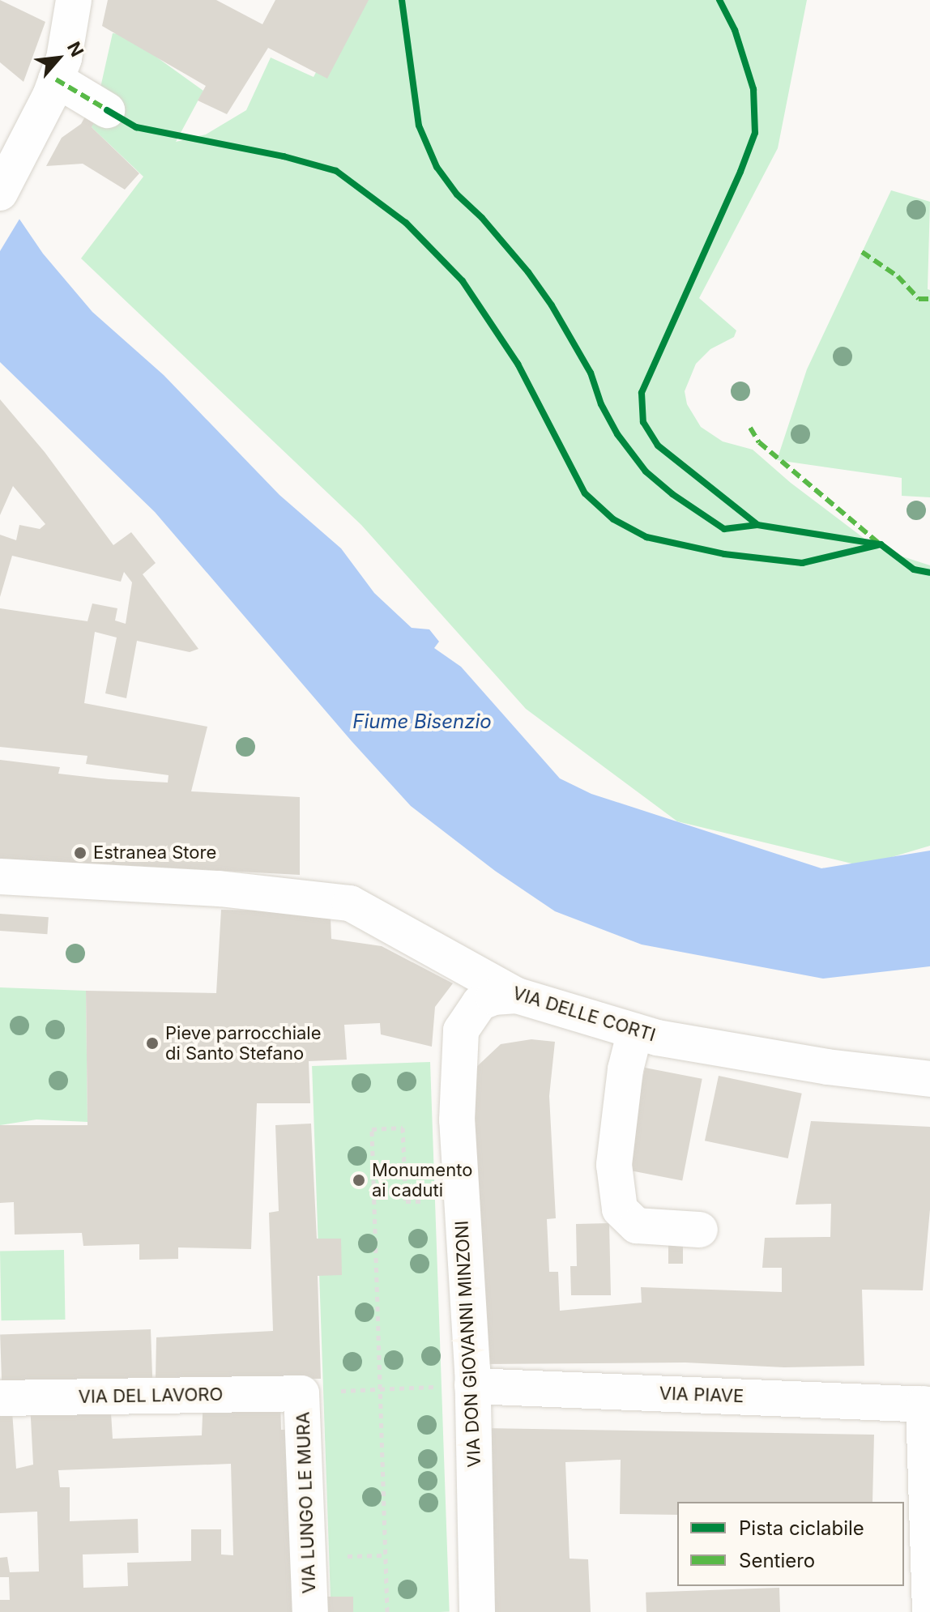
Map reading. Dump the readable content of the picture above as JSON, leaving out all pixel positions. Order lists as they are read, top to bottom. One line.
{"streets":{"street":["VIA DELLE CORTI","VIA DON GIOVANNI MINZONI","VIA PIAVE","VIA DEL LAVORO","VIA LUNGO LE MURA"]},"crossings":[["VIA DELLE CORTI","VIA DON GIOVANNI MINZONI"],["VIA DON GIOVANNI MINZONI","VIA PIAVE"],["VIA DEL LAVORO","VIA LUNGO LE MURA"]],"water":["Fiume Bisenzio"],"places":["Estranea Store","Pieve parrocchiale di Santo Stefano","Monumento ai caduti"],"legend":["Pista ciclabile","Sentiero"],"north":"top right"}
